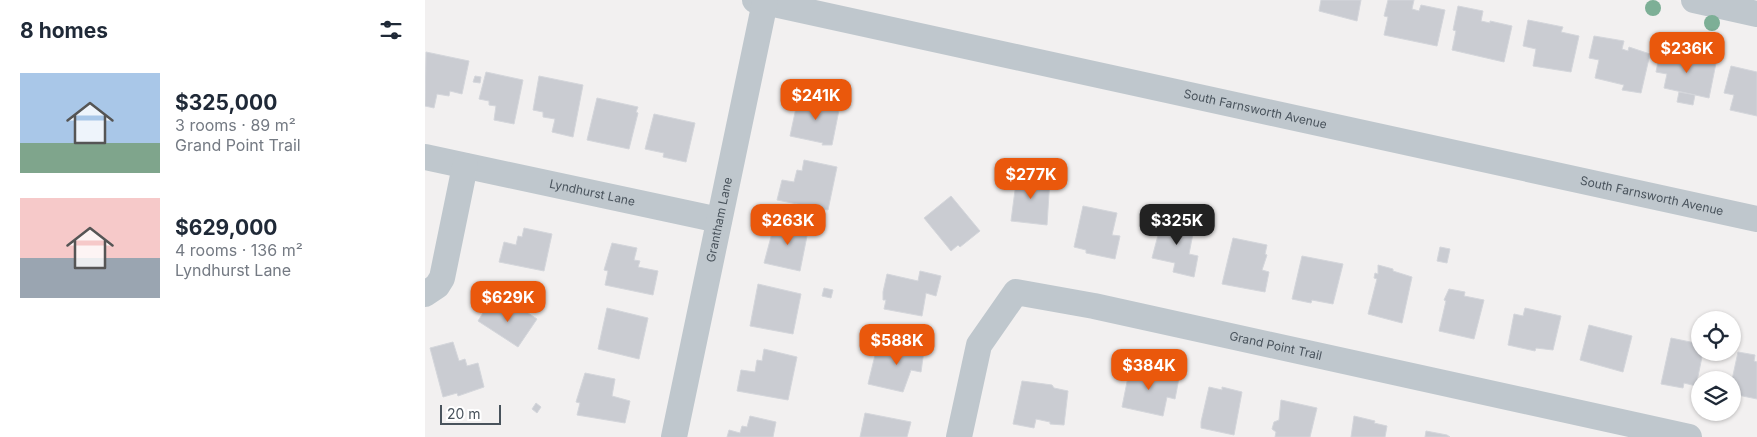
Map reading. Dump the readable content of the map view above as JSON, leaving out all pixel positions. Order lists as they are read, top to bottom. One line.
{"streets":{"street":["South Farnsworth Avenue","Lyndhurst Lane","Grantham Lane","Grand Point Trail"]},"crossings":[["South Farnsworth Avenue","Grantham Lane"],["Lyndhurst Lane","Grantham Lane"]],"scale_bar":"20 m","page":{"heading":"8 homes","price":["$236K","$241K","$277K","$263K","$325K","$629K","$588K","$384K"],"list":[{"name":"$325,000","note":"3 rooms · 89 m² · Grand Point Trail"},{"name":"$629,000","note":"4 rooms · 136 m² · Lyndhurst Lane"}],"scale":"20 m"}}
